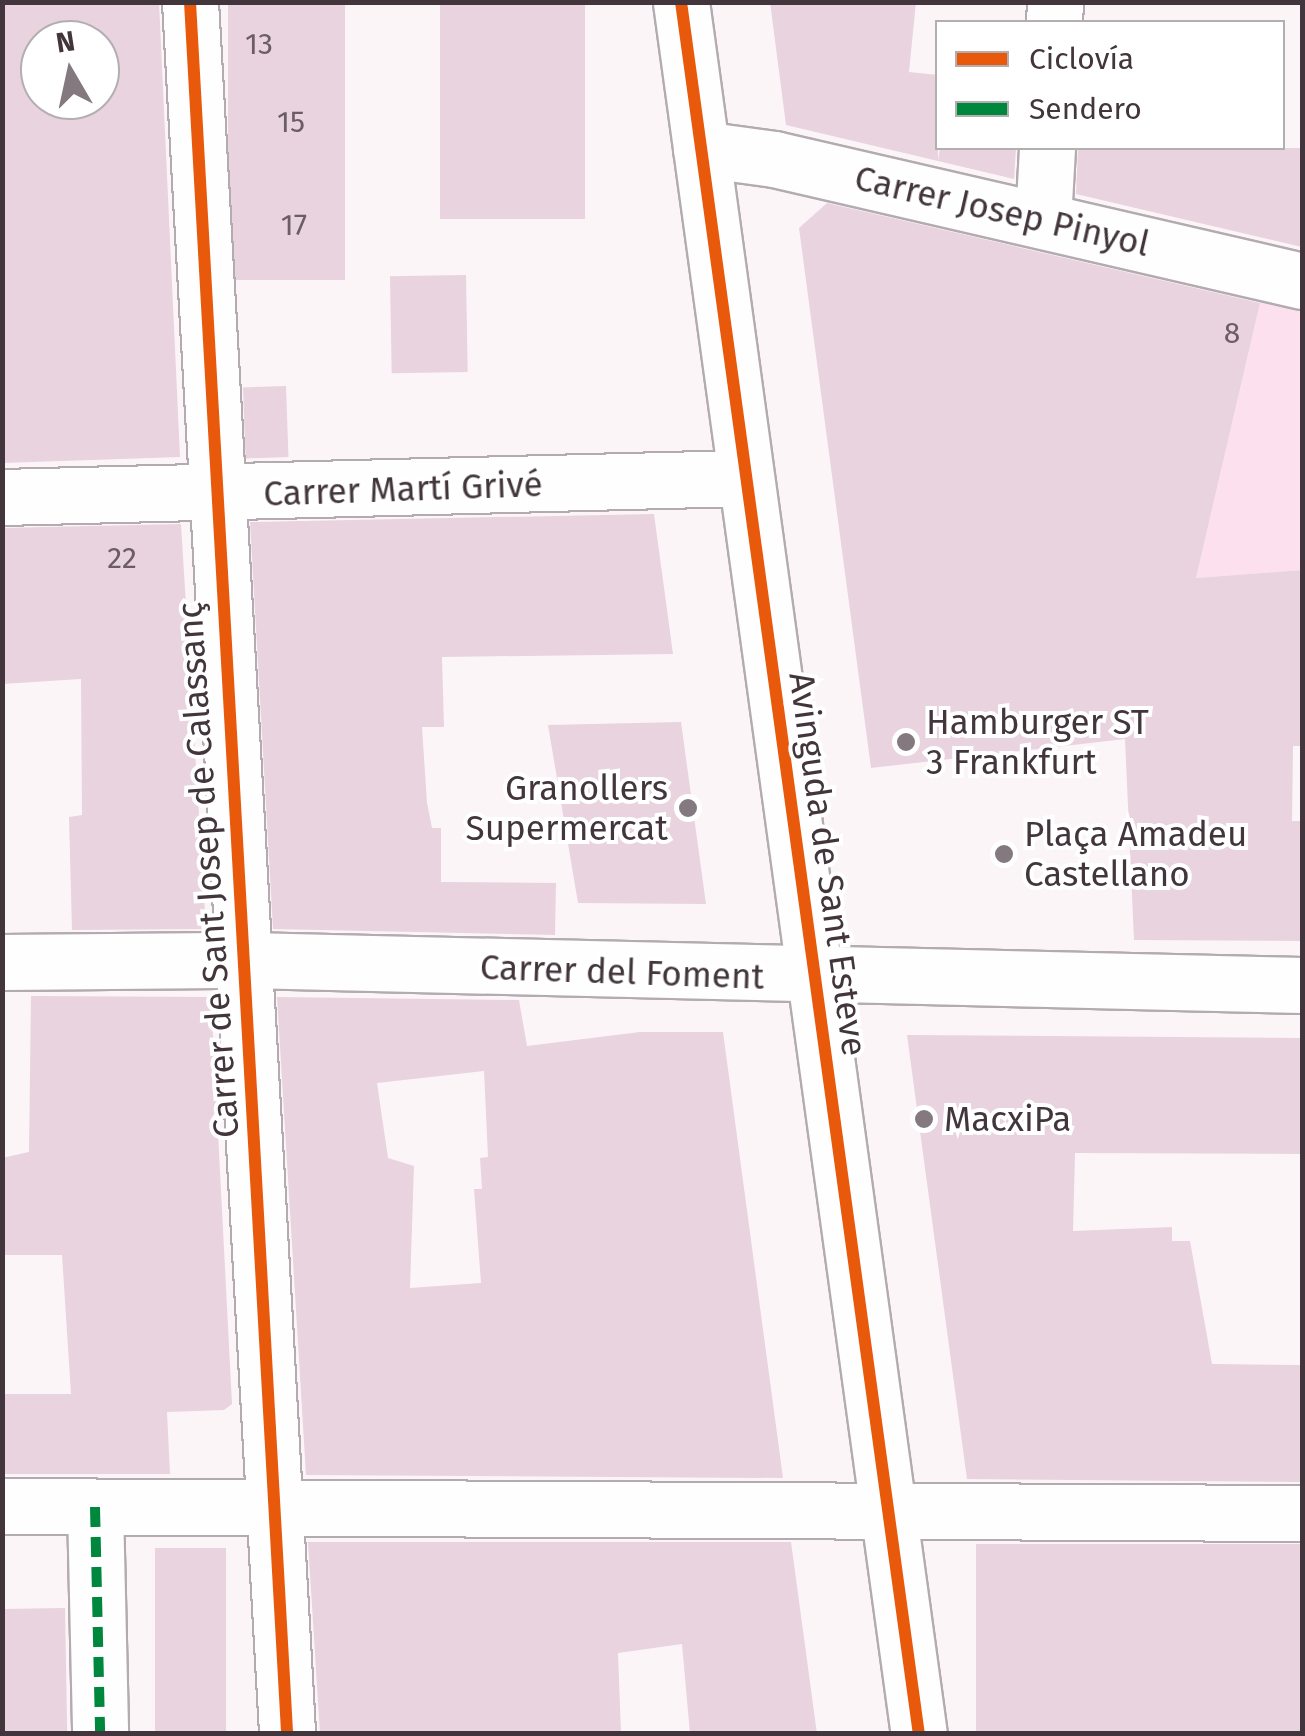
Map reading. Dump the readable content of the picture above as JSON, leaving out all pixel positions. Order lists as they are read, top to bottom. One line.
{"streets":{"street":["Carrer Josep Pinyol","Carrer Martí Grivé","Avinguda de Sant Esteve","Carrer de Sant Josep de Calassanç","Carrer del Foment"]},"crossings":[["Carrer Josep Pinyol","Avinguda de Sant Esteve"],["Carrer Martí Grivé","Avinguda de Sant Esteve"],["Carrer Martí Grivé","Carrer de Sant Josep de Calassanç"],["Avinguda de Sant Esteve","Carrer del Foment"],["Carrer de Sant Josep de Calassanç","Carrer del Foment"]],"places":["Hamburger ST 3 Frankfurt","Granollers Supermercat","Plaça Amadeu Castellano","MacxiPa"],"house_numbers":["13","15","17","8","22"],"legend":["Ciclovía","Sendero"],"north":"top"}
